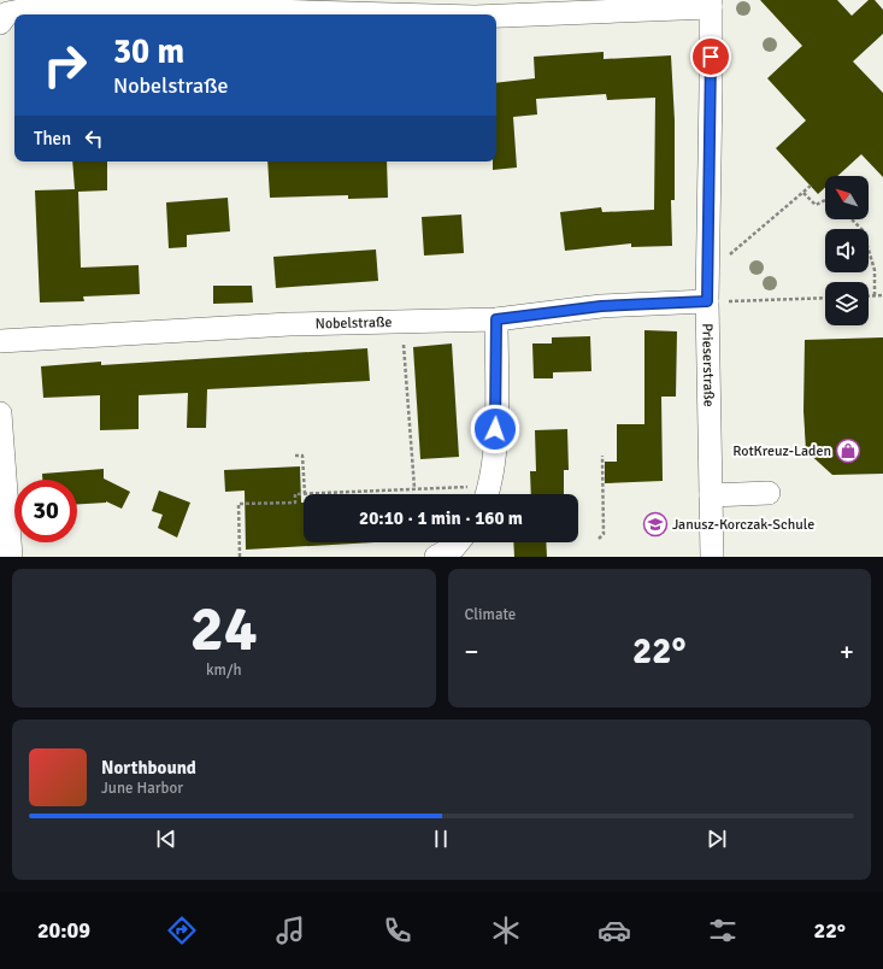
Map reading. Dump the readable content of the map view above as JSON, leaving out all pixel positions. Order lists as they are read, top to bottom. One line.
{"streets":{"street":["Nobelstraße","Prieserstraße"]},"crossings":[["Nobelstraße","Prieserstraße"]],"places":{"shop":["RotKreuz-Laden"],"school or university":["Janusz-Korczak-Schule"]},"north":"top left","page":{"turn":["30 m","Nobelstraße"],"then":"Then","limit":"30","trip":"20:10 · 1 min · 160 m","tile":[["24","km/h"],"Climate"],"heat":["−","22°","+"],"song":["Northbound","June Harbor"],"tabs":["20:09","22°"]}}
